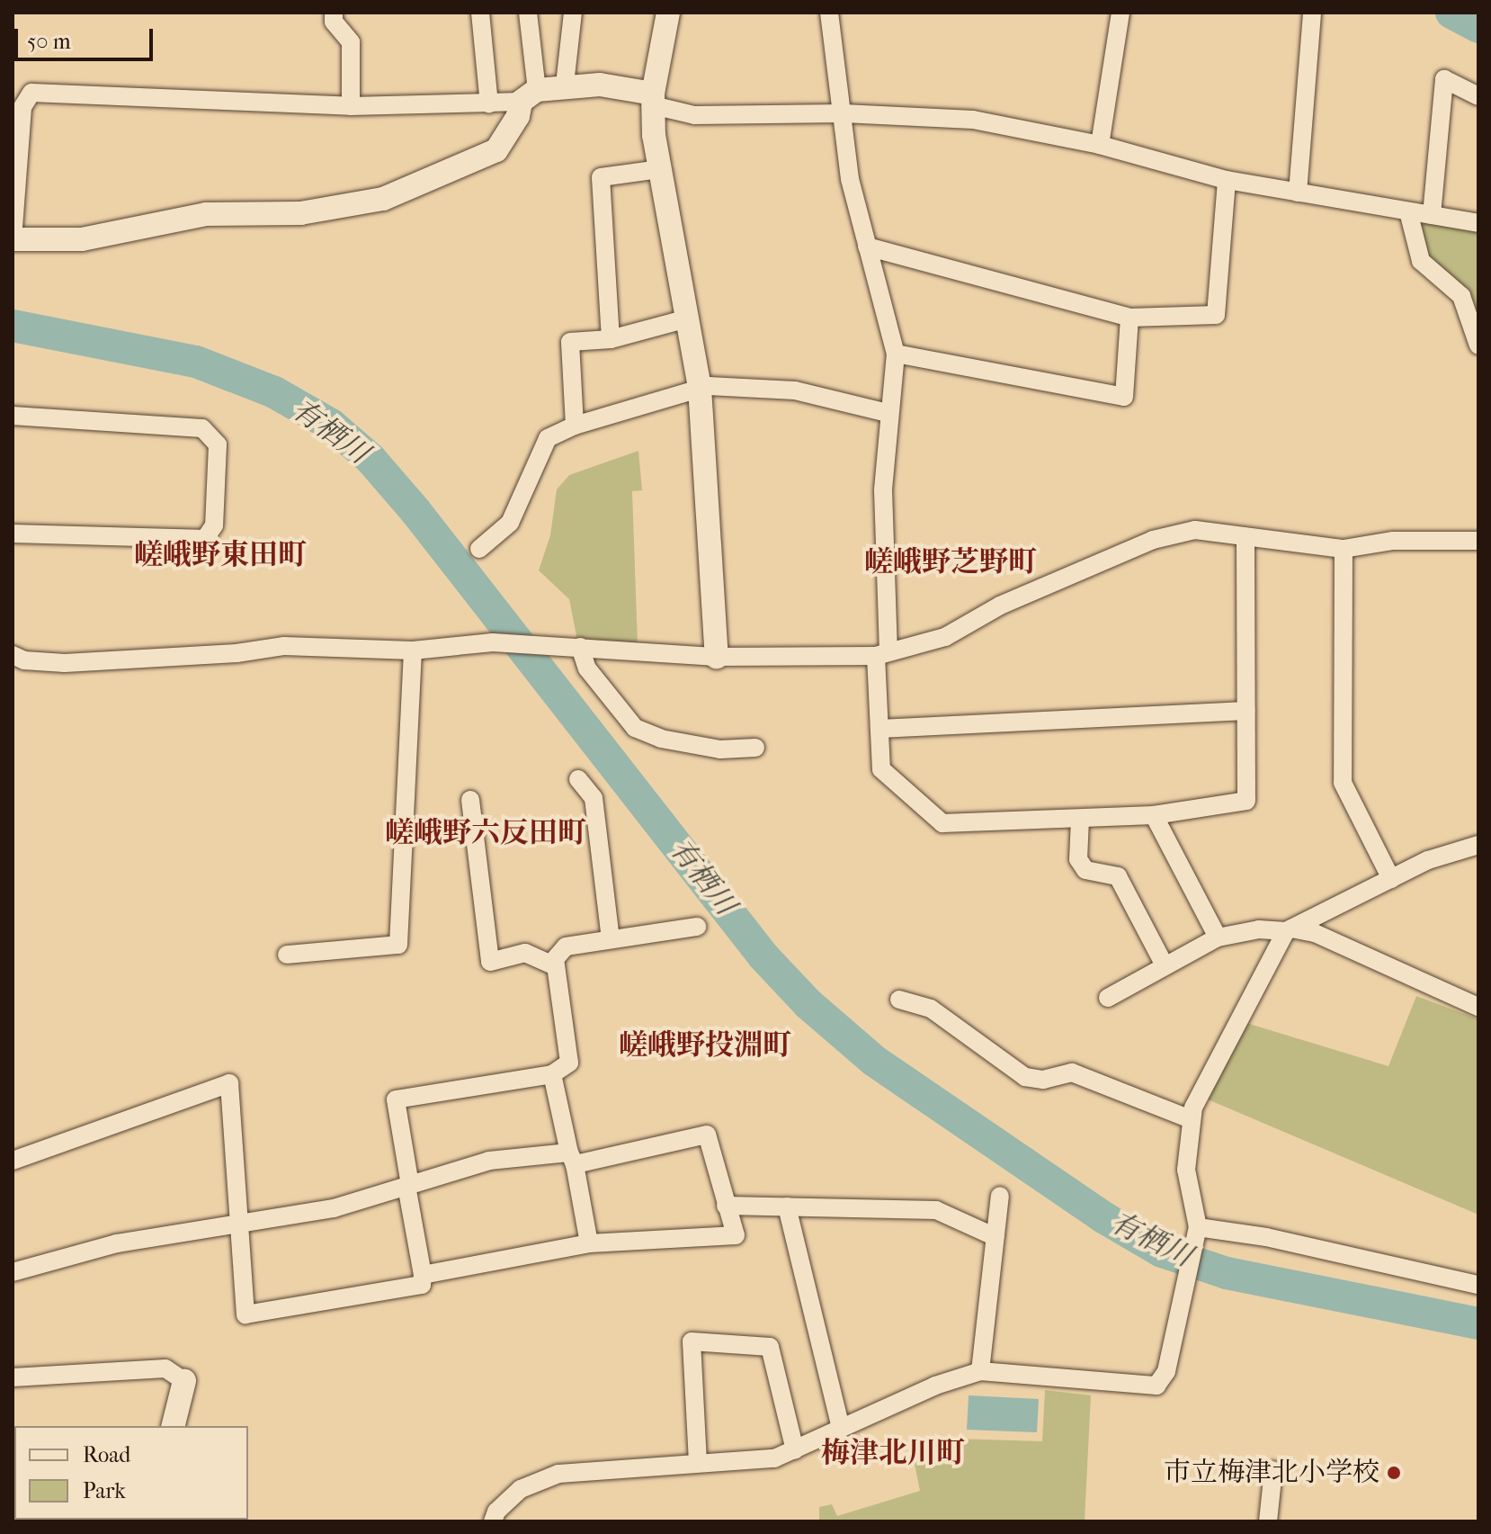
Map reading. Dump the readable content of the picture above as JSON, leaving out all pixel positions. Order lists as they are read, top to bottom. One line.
{"districts":["嵯峨野東田町","嵯峨野芝野町","嵯峨野六反田町","嵯峨野投淵町","梅津北川町"],"water":["有栖川"],"places":["市立梅津北小学校"],"legend":["Road","Park"],"scale_bar":"50 m"}
